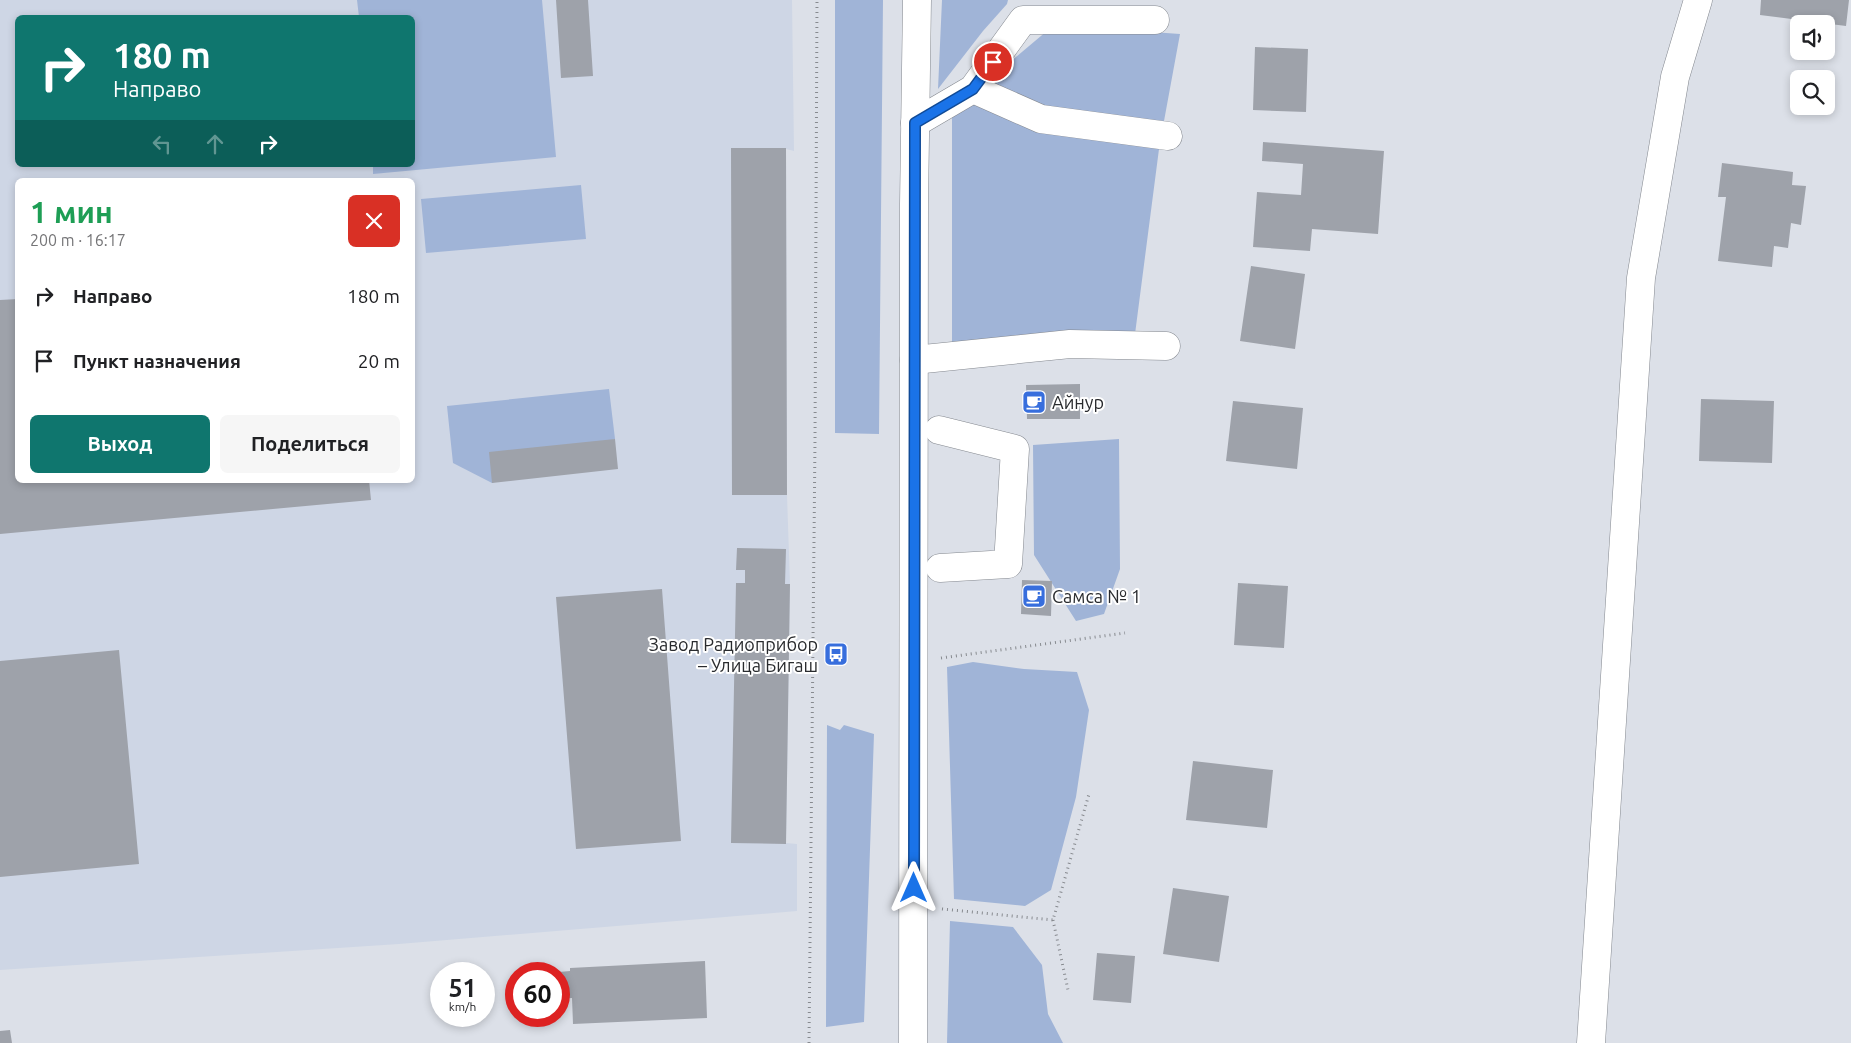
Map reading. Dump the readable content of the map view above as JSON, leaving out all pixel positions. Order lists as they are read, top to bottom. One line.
{"places":{"cafe":["Айнур","Самса № 1"],"bus stop":["Завод Радиоприбор – Улица Бигаш"]},"page":{"turn":["180 m","Направо"],"heading":["1 мин","200 m · 16:17"],"list":[{"name":"Направо","value":"180 m"},{"name":"Пункт назначения","value":"20 m"}],"buttons":["Выход","Поделиться"],"speed":"51 km/h","limit":"60"}}
